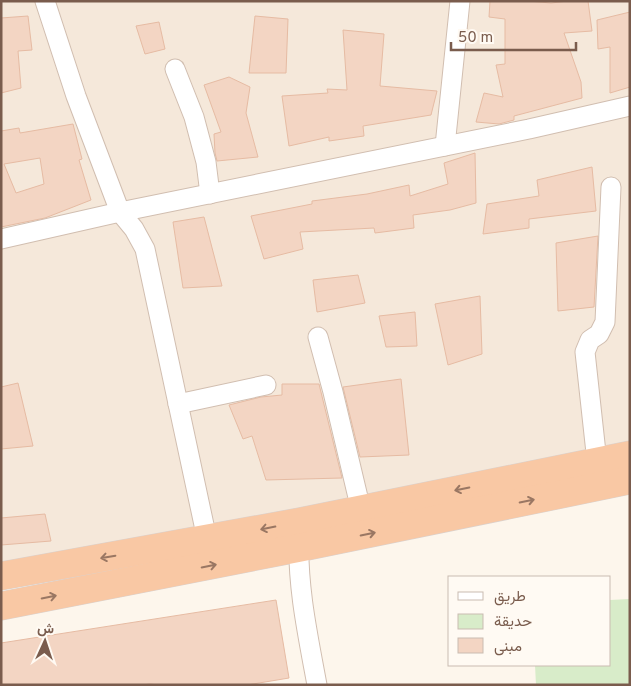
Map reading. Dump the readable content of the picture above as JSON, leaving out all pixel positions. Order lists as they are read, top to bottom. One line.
{"legend":["طريق","حديقة","مبنى"],"scale_bar":"50 m","north":"top"}
